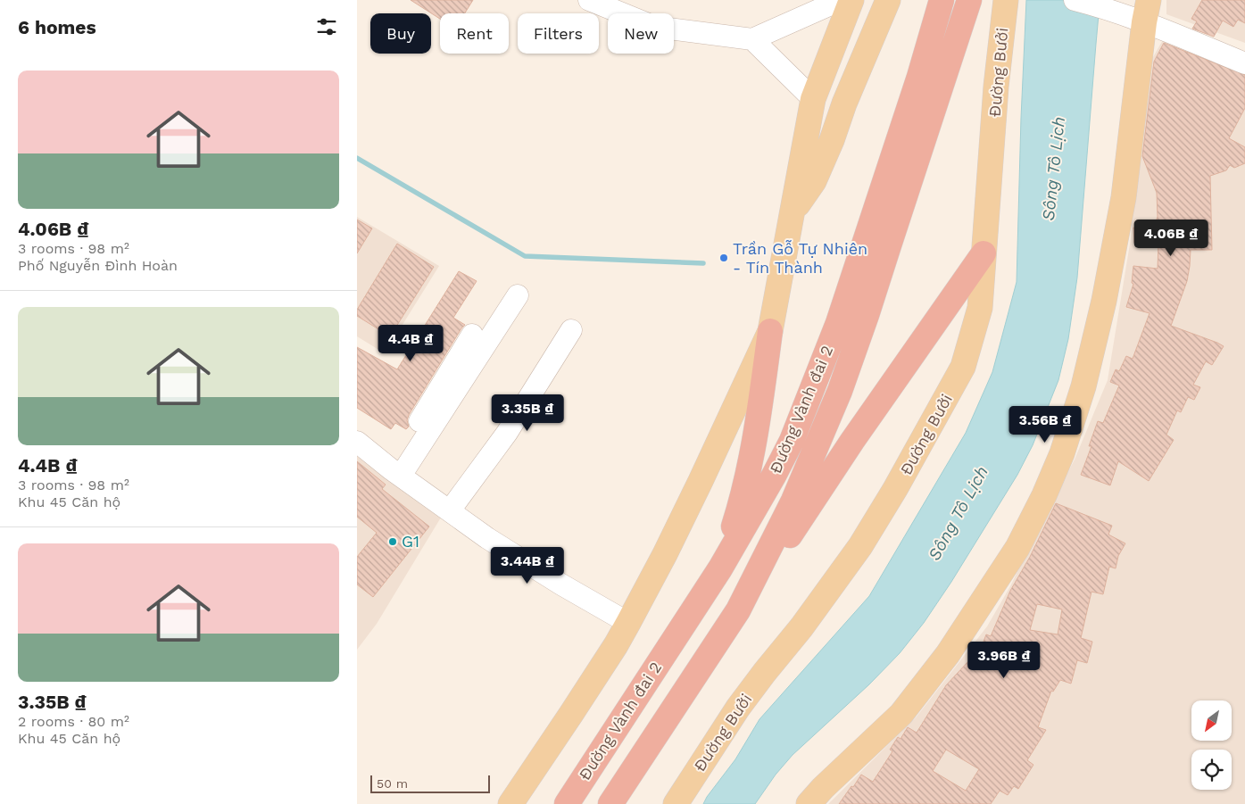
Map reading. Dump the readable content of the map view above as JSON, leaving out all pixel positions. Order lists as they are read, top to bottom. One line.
{"streets":{"highway":["Đường Vành đai 2"],"main road":["Đường Bưởi"]},"water":["Sông Tô Lịch"],"places":["Trần Gỗ Tự Nhiên - Tín Thành","G1"],"scale_bar":"50 m","north":"bottom left","page":{"heading":"6 homes","chip":["Buy","Rent","Filters","New"],"list":[{"name":"4.06B ₫","note":"3 rooms · 98 m² · Phố Nguyễn Đình Hoàn"},{"name":"4.4B ₫","note":"3 rooms · 98 m² · Khu 45 Căn hộ"},{"name":"3.35B ₫","note":"2 rooms · 80 m² · Khu 45 Căn hộ"}],"price":["4.06B ₫","4.4B ₫","3.35B ₫","3.56B ₫","3.44B ₫","3.96B ₫"],"scale":"50 m"}}
